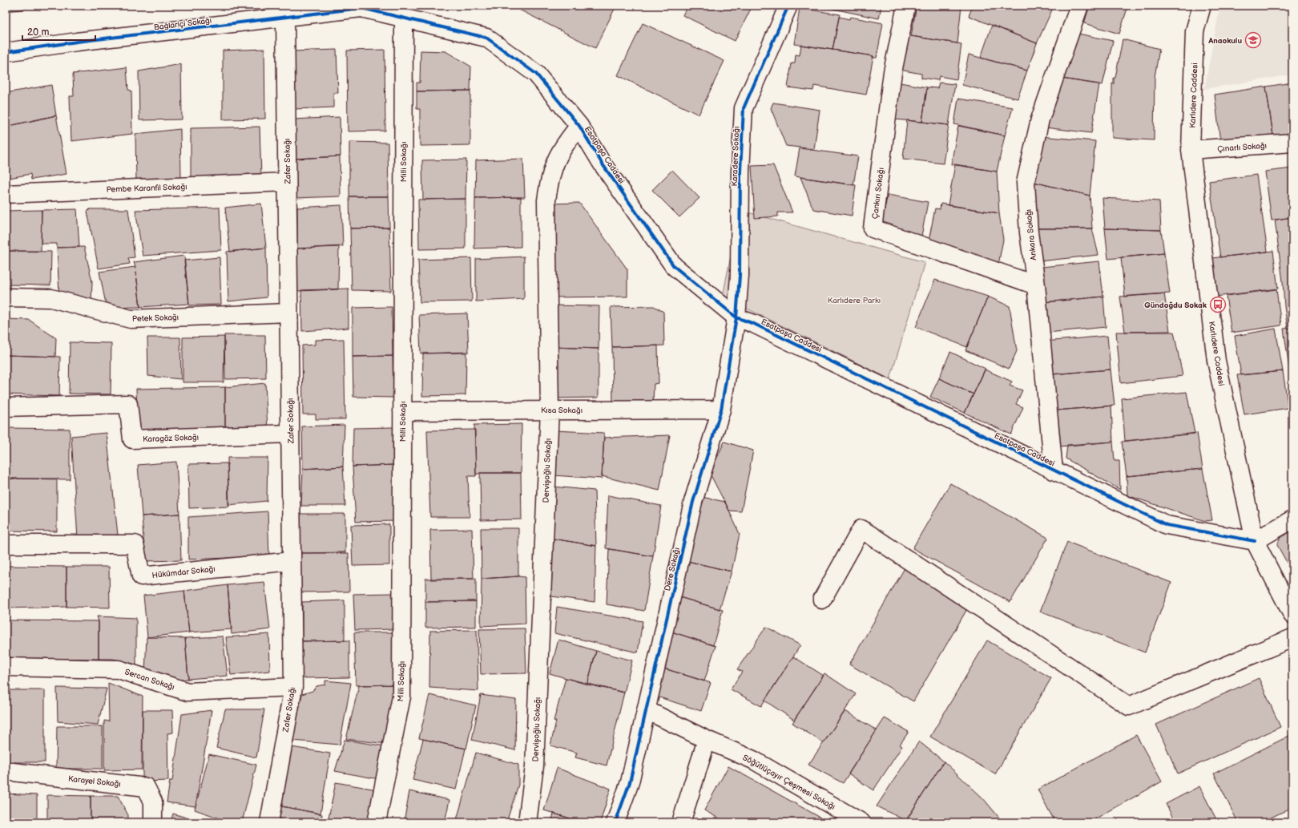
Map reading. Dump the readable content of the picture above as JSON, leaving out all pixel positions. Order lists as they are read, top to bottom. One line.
{"streets":{"street":["Bağlariçi Sokağı","Karlıdere Caddesi","Çınarlı Sokağı","Esatpaşa Caddesi","Karadere Sokağı","Zafer Sokağı","Milli Sokağı","Pembe Karanfil Sokağı","Çankırı Sokağı","Ankara Sokağı","Petek Sokağı","Kısa Sokağı","Karagöz Sokağı","Dervişoğlu Sokağı","Dere Sokağı","Hükümdar Sokağı","Sercan Sokağı","Karayel Sokağı","Söğütlüçayır Çeşmesi Sokağı"]},"crossings":[["Bağlariçi Sokağı","Esatpaşa Caddesi"],["Bağlariçi Sokağı","Zafer Sokağı"],["Karlıdere Caddesi","Çınarlı Sokağı"],["Karlıdere Caddesi","Esatpaşa Caddesi"],["Esatpaşa Caddesi","Karadere Sokağı"],["Esatpaşa Caddesi","Milli Sokağı"],["Esatpaşa Caddesi","Ankara Sokağı"],["Esatpaşa Caddesi","Dervişoğlu Sokağı"],["Esatpaşa Caddesi","Dere Sokağı"],["Karadere Sokağı","Dere Sokağı"],["Zafer Sokağı","Pembe Karanfil Sokağı"],["Zafer Sokağı","Petek Sokağı"],["Zafer Sokağı","Karagöz Sokağı"],["Zafer Sokağı","Hükümdar Sokağı"],["Zafer Sokağı","Sercan Sokağı"],["Milli Sokağı","Kısa Sokağı"],["Çankırı Sokağı","Ankara Sokağı"],["Kısa Sokağı","Dervişoğlu Sokağı"],["Kısa Sokağı","Dere Sokağı"],["Dere Sokağı","Söğütlüçayır Çeşmesi Sokağı"]],"parks":["Karlıdere Parkı"],"places":{"school or university":["Anaokulu"],"bus stop":["Gündoğdu Sokak"]},"scale_bar":"20 m"}
